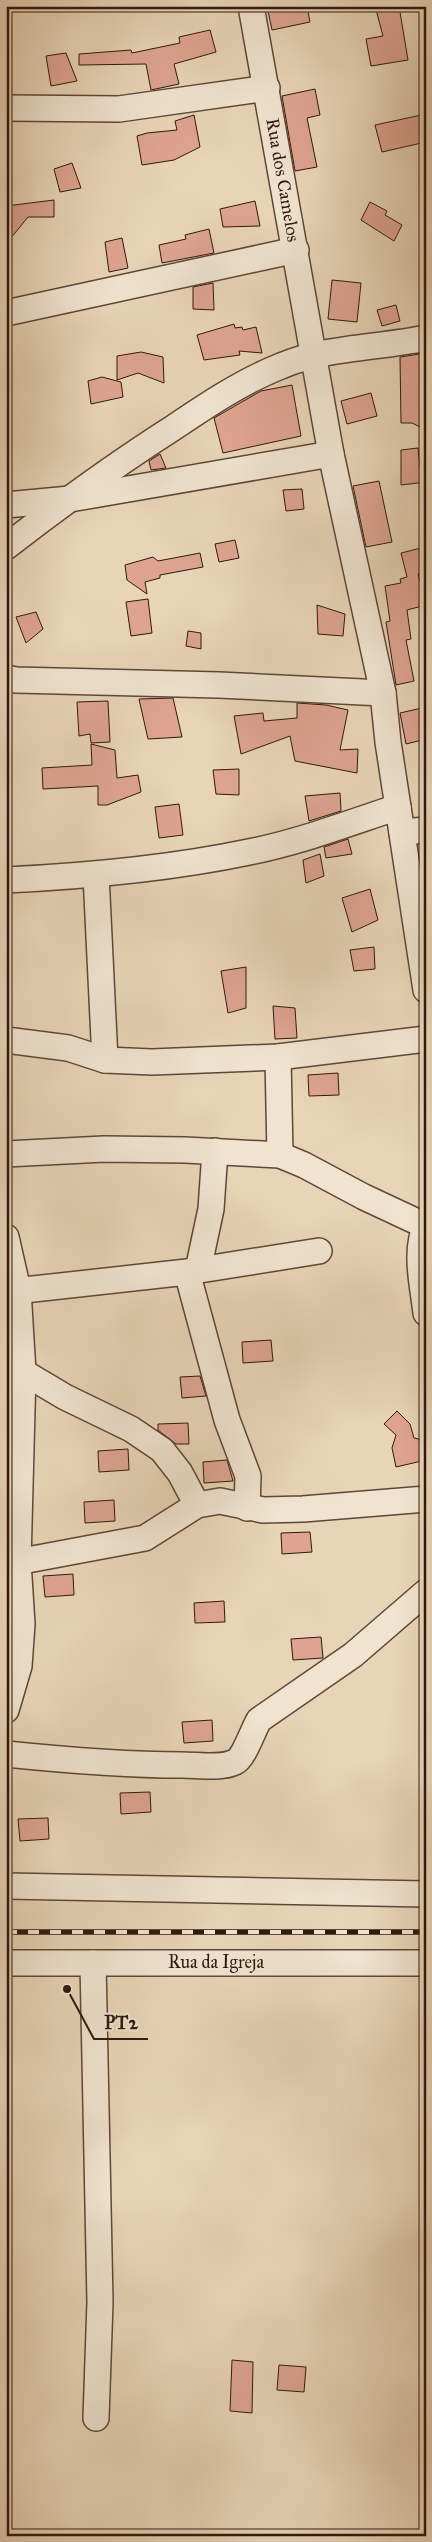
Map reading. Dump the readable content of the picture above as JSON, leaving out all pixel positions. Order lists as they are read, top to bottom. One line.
{"streets":{"street":["Rua dos Camelos","Rua da Igreja"]},"places":["PT2"]}
